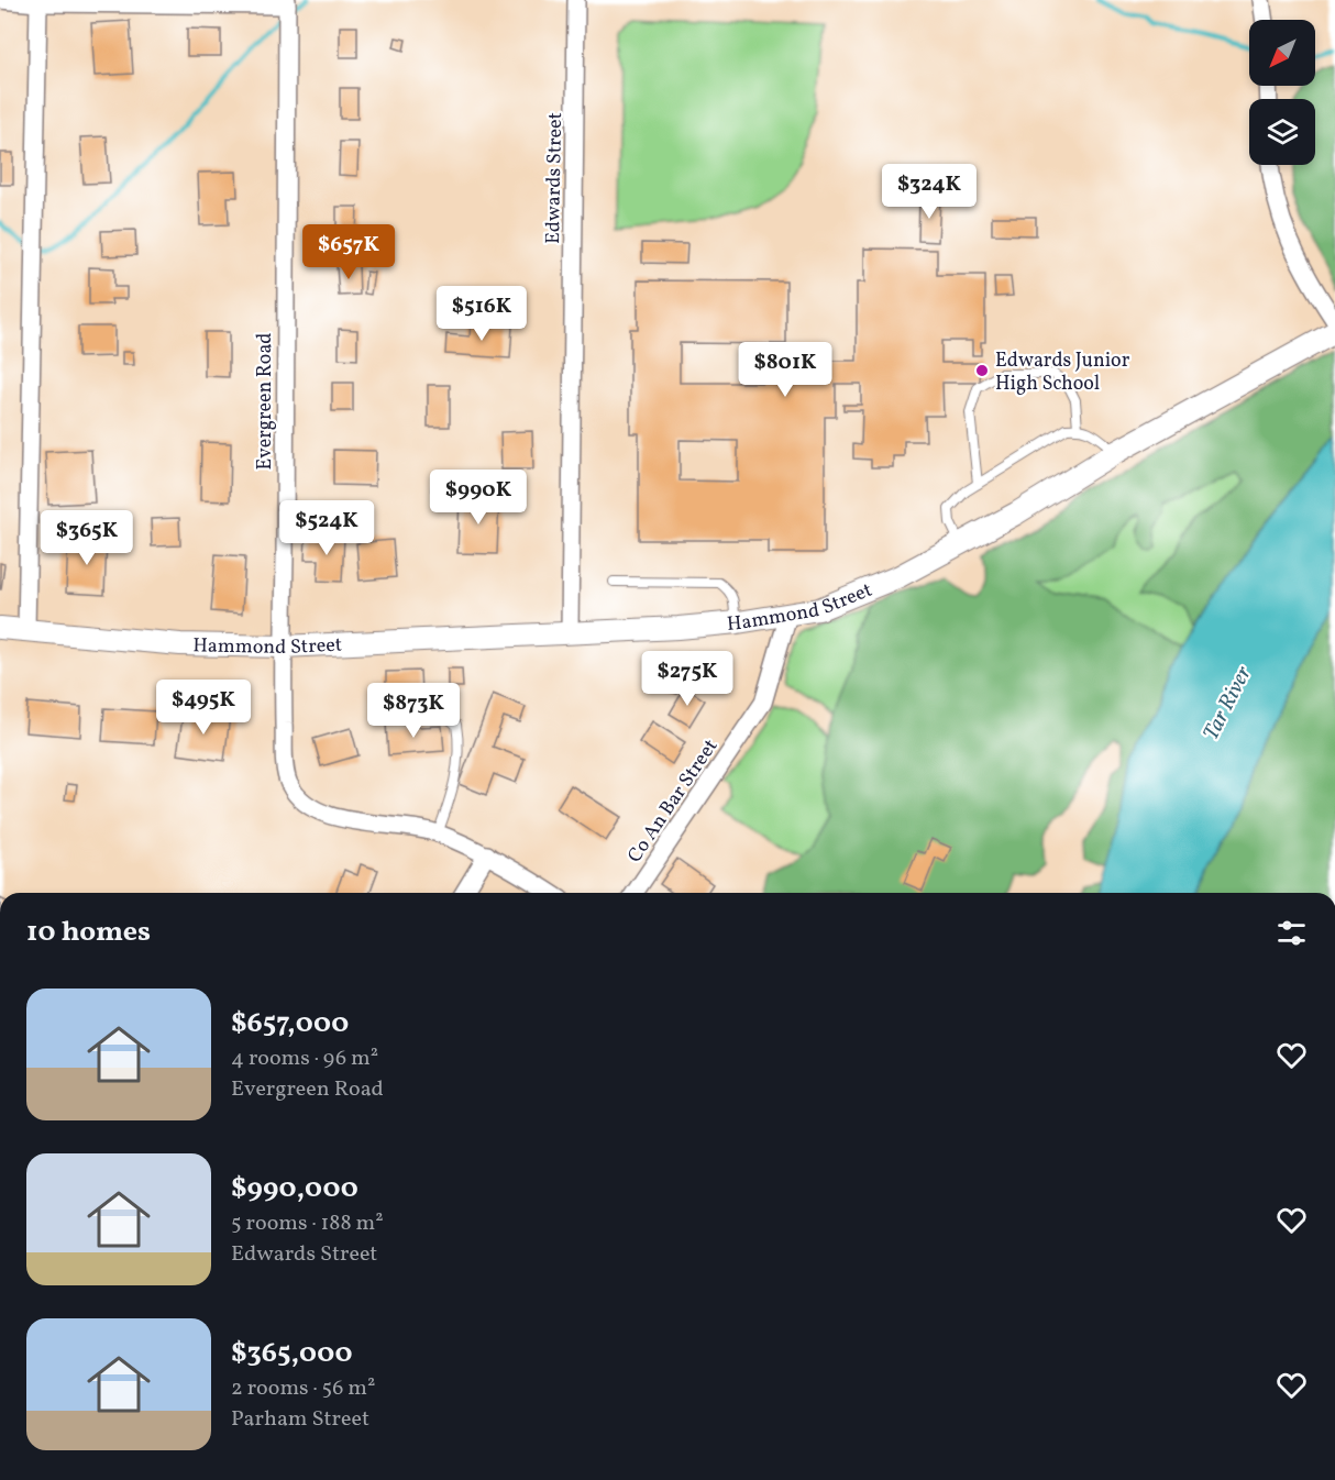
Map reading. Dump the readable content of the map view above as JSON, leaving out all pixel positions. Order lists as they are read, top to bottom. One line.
{"streets":{"street":["Edwards Street","Evergreen Road","Hammond Street","Co An Bar Street"]},"crossings":[["Edwards Street","Hammond Street"],["Evergreen Road","Hammond Street"],["Hammond Street","Co An Bar Street"]],"water":["Tar River"],"places":["Edwards Junior High School"],"north":"bottom left","page":{"price":["$324K","$657K","$516K","$801K","$990K","$524K","$365K","$275K","$495K","$873K"],"heading":"10 homes","list":[{"name":"$657,000","note":"4 rooms · 96 m² · Evergreen Road"},{"name":"$990,000","note":"5 rooms · 188 m² · Edwards Street"},{"name":"$365,000","note":"2 rooms · 56 m² · Parham Street"}]}}
